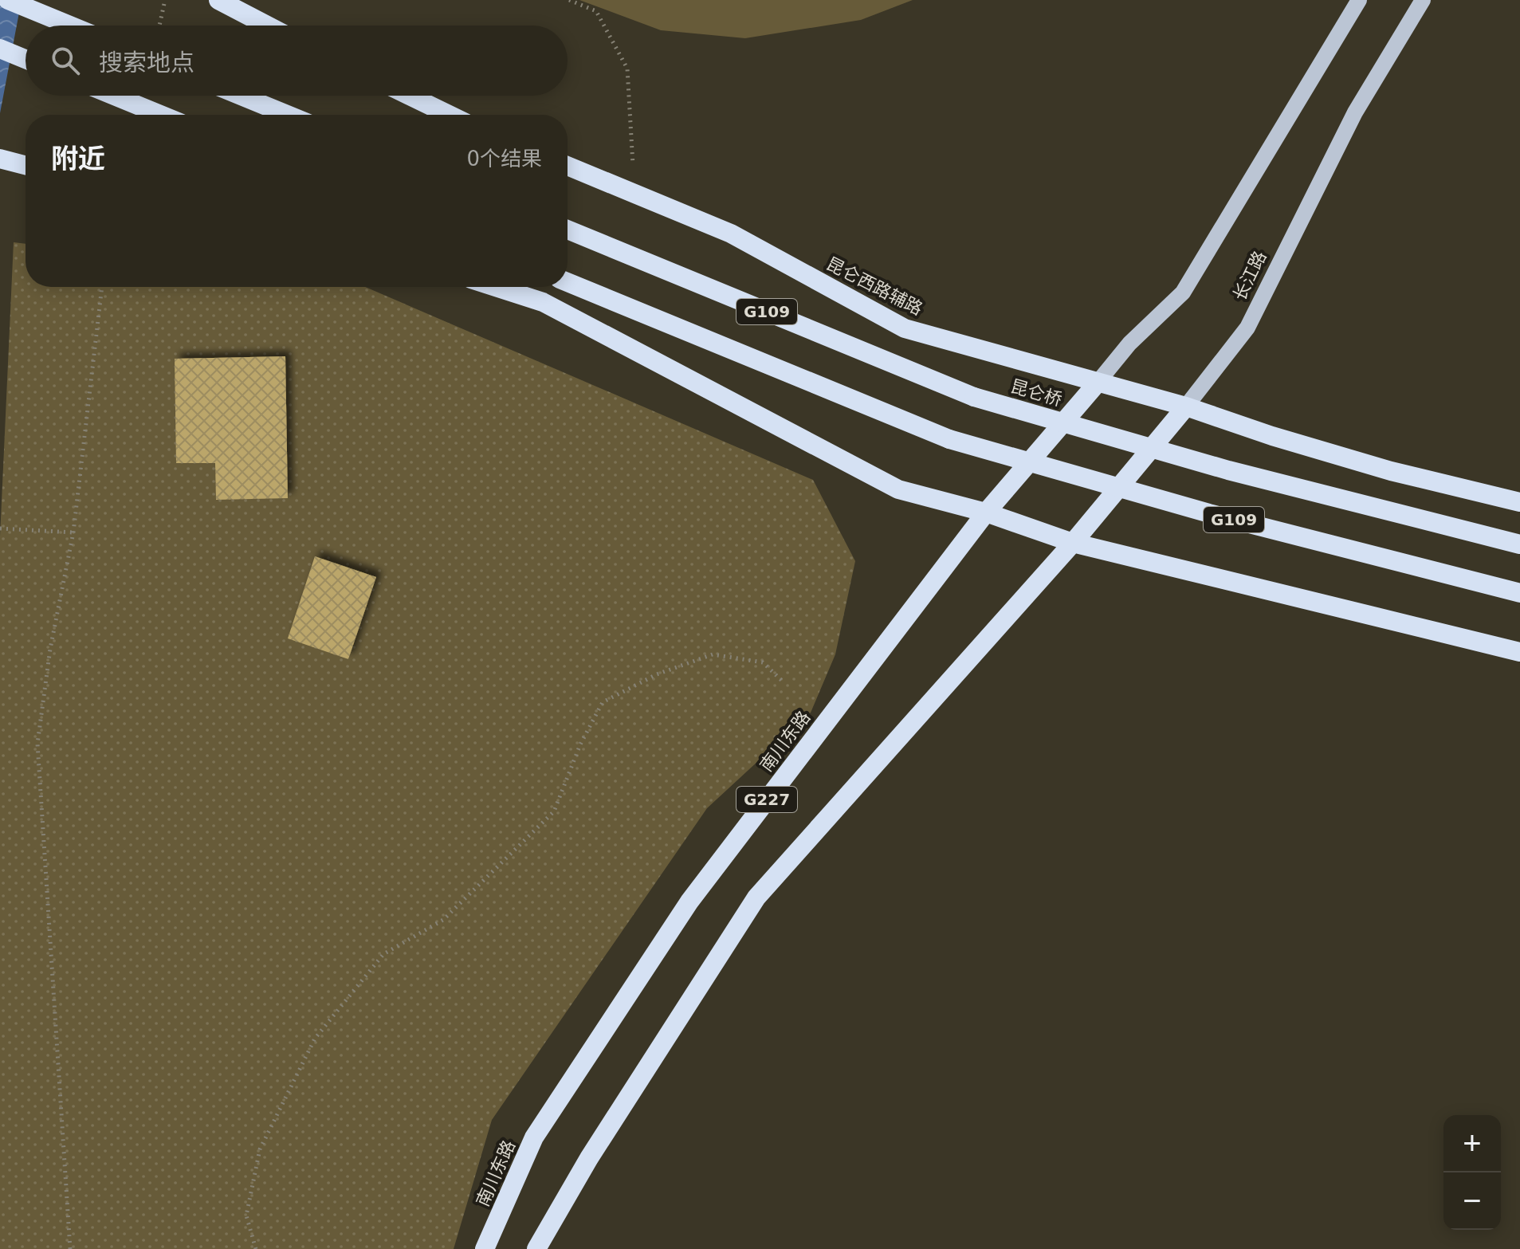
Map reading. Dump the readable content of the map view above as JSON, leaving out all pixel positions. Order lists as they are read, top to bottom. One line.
{"streets":{"highway":["长江路","昆仑西路辅路","G109","昆仑桥","南川东路","G227"]},"crossings":[["长江路","昆仑西路辅路"],["昆仑西路辅路","南川东路"]],"page":{"search":"搜索地点","heading":["附近","0个结果"],"map_buttons":["+","−"]}}
